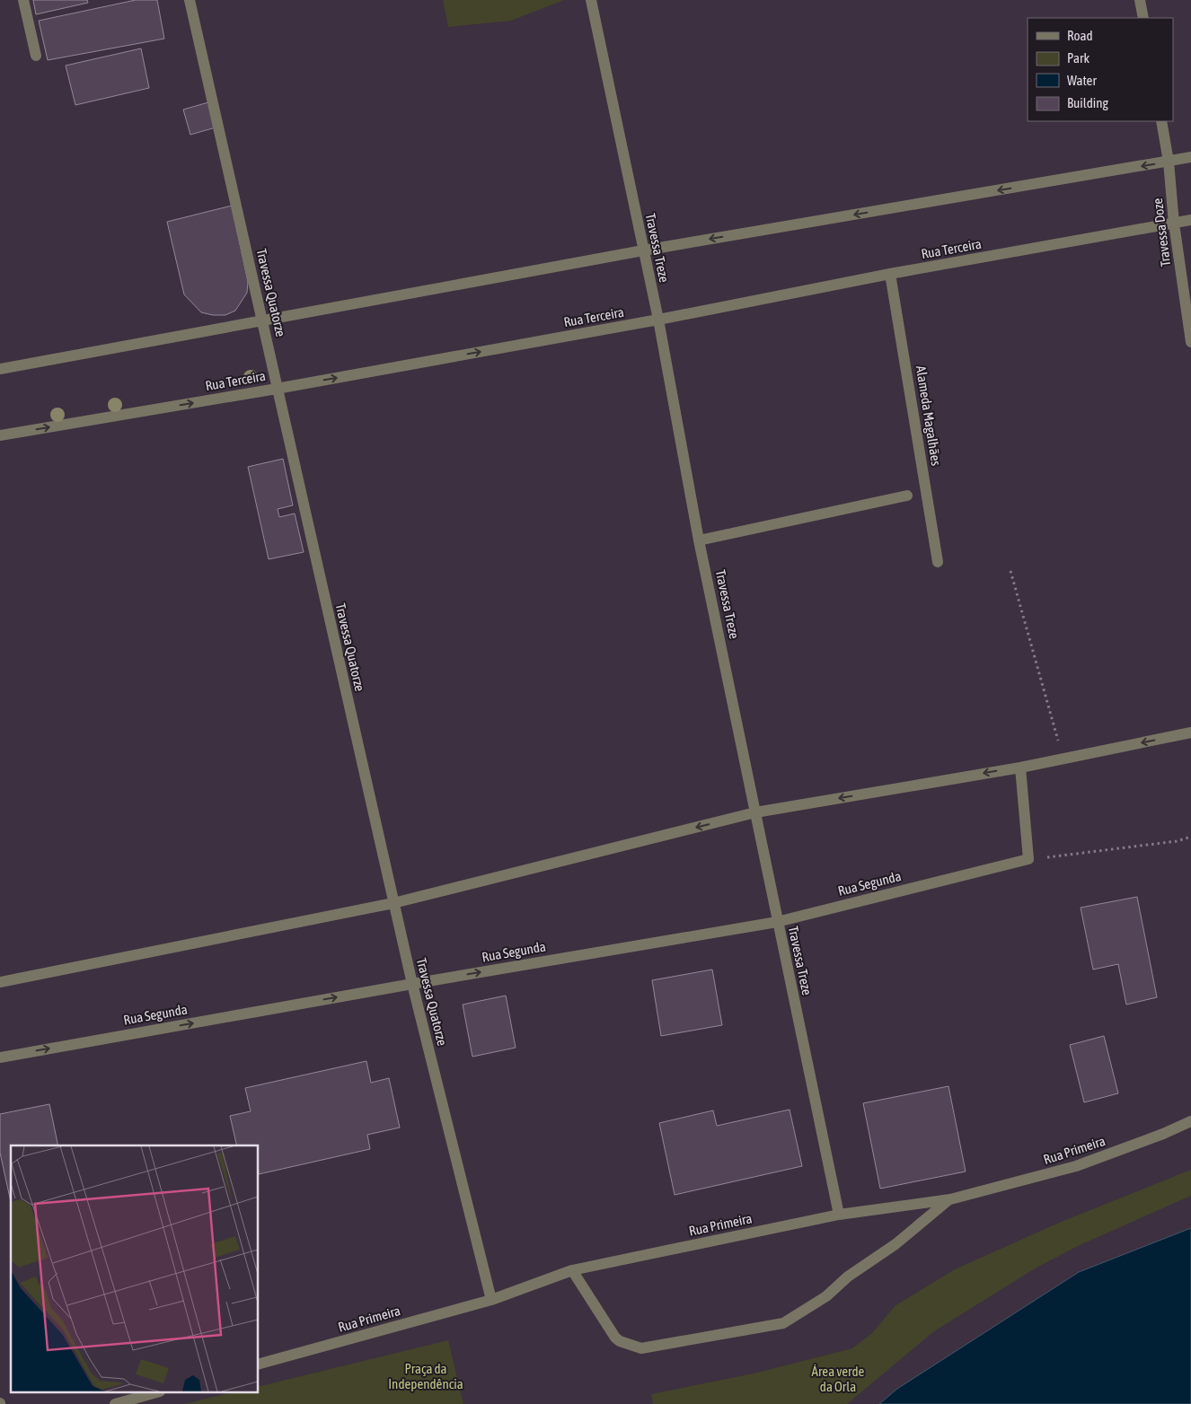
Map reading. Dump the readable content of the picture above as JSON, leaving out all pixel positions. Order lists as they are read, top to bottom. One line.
{"streets":{"street":["Travessa Doze","Travessa Treze","Rua Terceira","Travessa Quatorze","Alameda Magalhães","Rua Segunda","Rua Primeira"]},"crossings":[["Travessa Doze","Rua Terceira"],["Travessa Treze","Rua Terceira"],["Travessa Treze","Rua Segunda"],["Travessa Treze","Rua Primeira"],["Rua Terceira","Travessa Quatorze"],["Rua Terceira","Alameda Magalhães"],["Travessa Quatorze","Rua Segunda"],["Travessa Quatorze","Rua Primeira"]],"parks":["Praça da Independência","Área verde da Orla"],"legend":["Road","Park","Water","Building"]}
